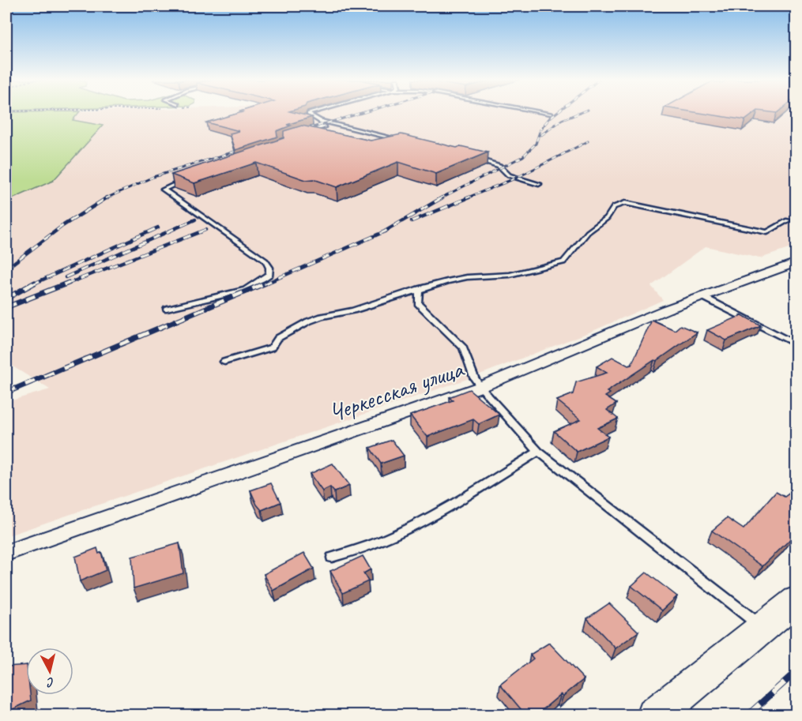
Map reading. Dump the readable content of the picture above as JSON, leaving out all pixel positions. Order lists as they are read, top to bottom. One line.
{"streets":{"street":["Черкесская улица"]},"north":"bottom"}
